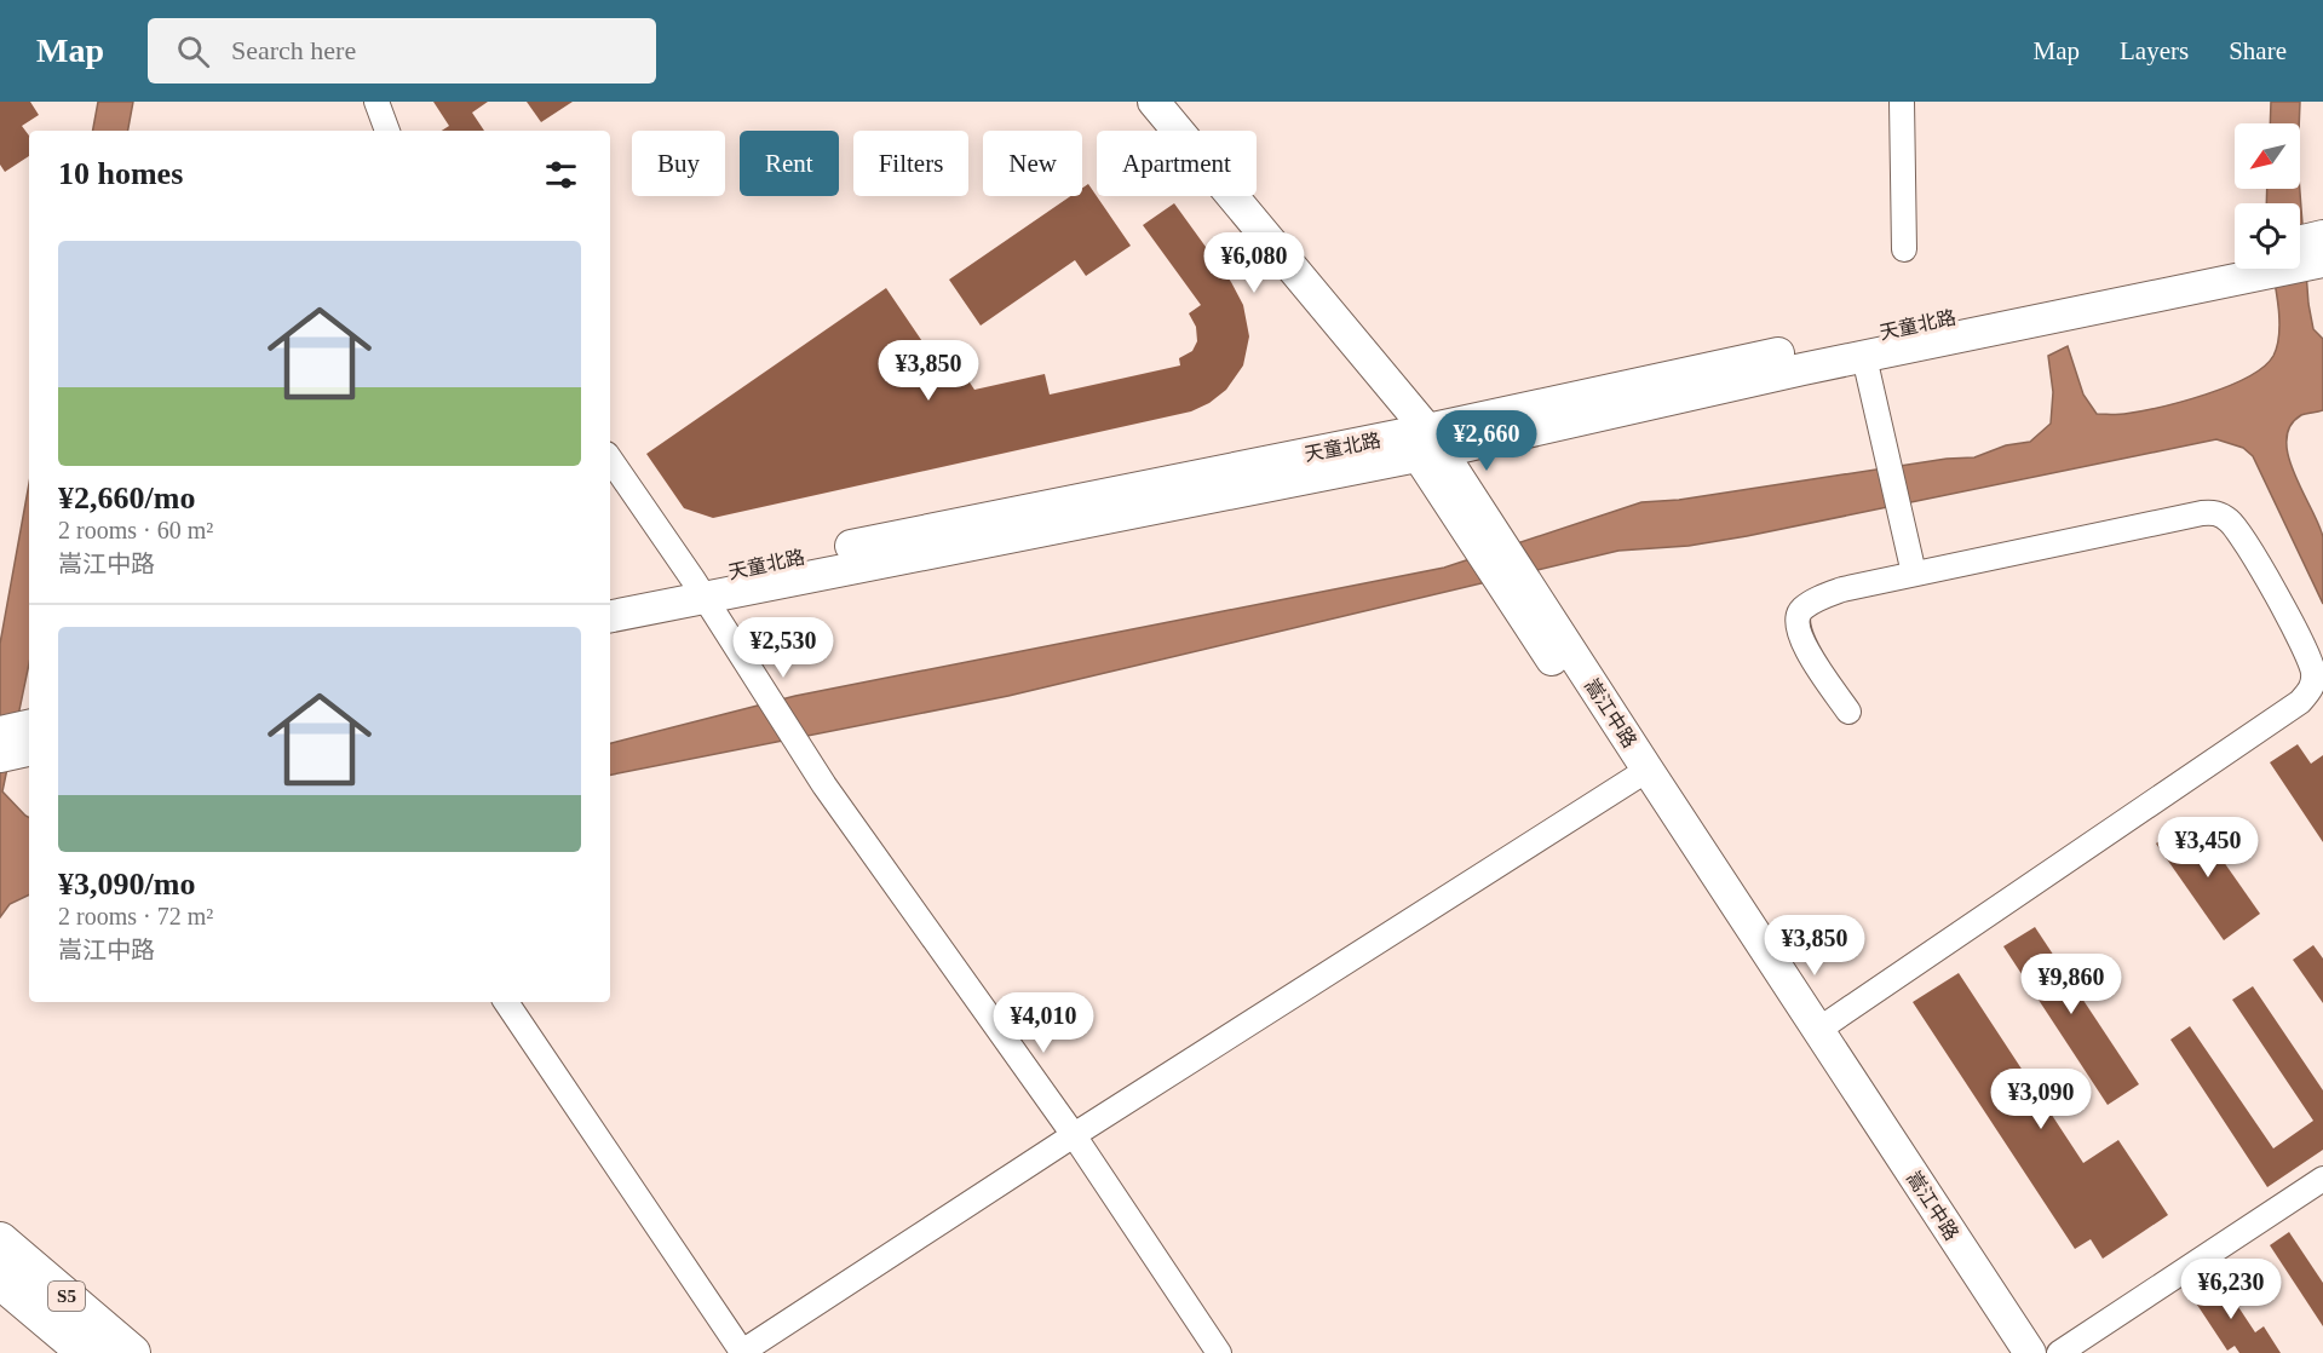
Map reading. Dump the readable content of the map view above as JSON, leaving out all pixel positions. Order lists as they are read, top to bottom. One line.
{"streets":{"highway":["S5"],"main road":["天童北路","嵩江中路"]},"crossings":[["天童北路","嵩江中路"]],"north":"bottom left","page":{"header":"Map","search":"Search here","nav":["Map","Layers","Share"],"chip":["Buy","Rent","Filters","New","Apartment"],"heading":"10 homes","list":[{"name":"¥2,660/mo","note":"2 rooms · 60 m² · 嵩江中路"},{"name":"¥3,090/mo","note":"2 rooms · 72 m² · 嵩江中路"}],"price":["¥6,080","¥3,850","¥2,660","¥2,530","¥3,450","¥3,850","¥9,860","¥4,010","¥3,090","¥6,230"]}}
